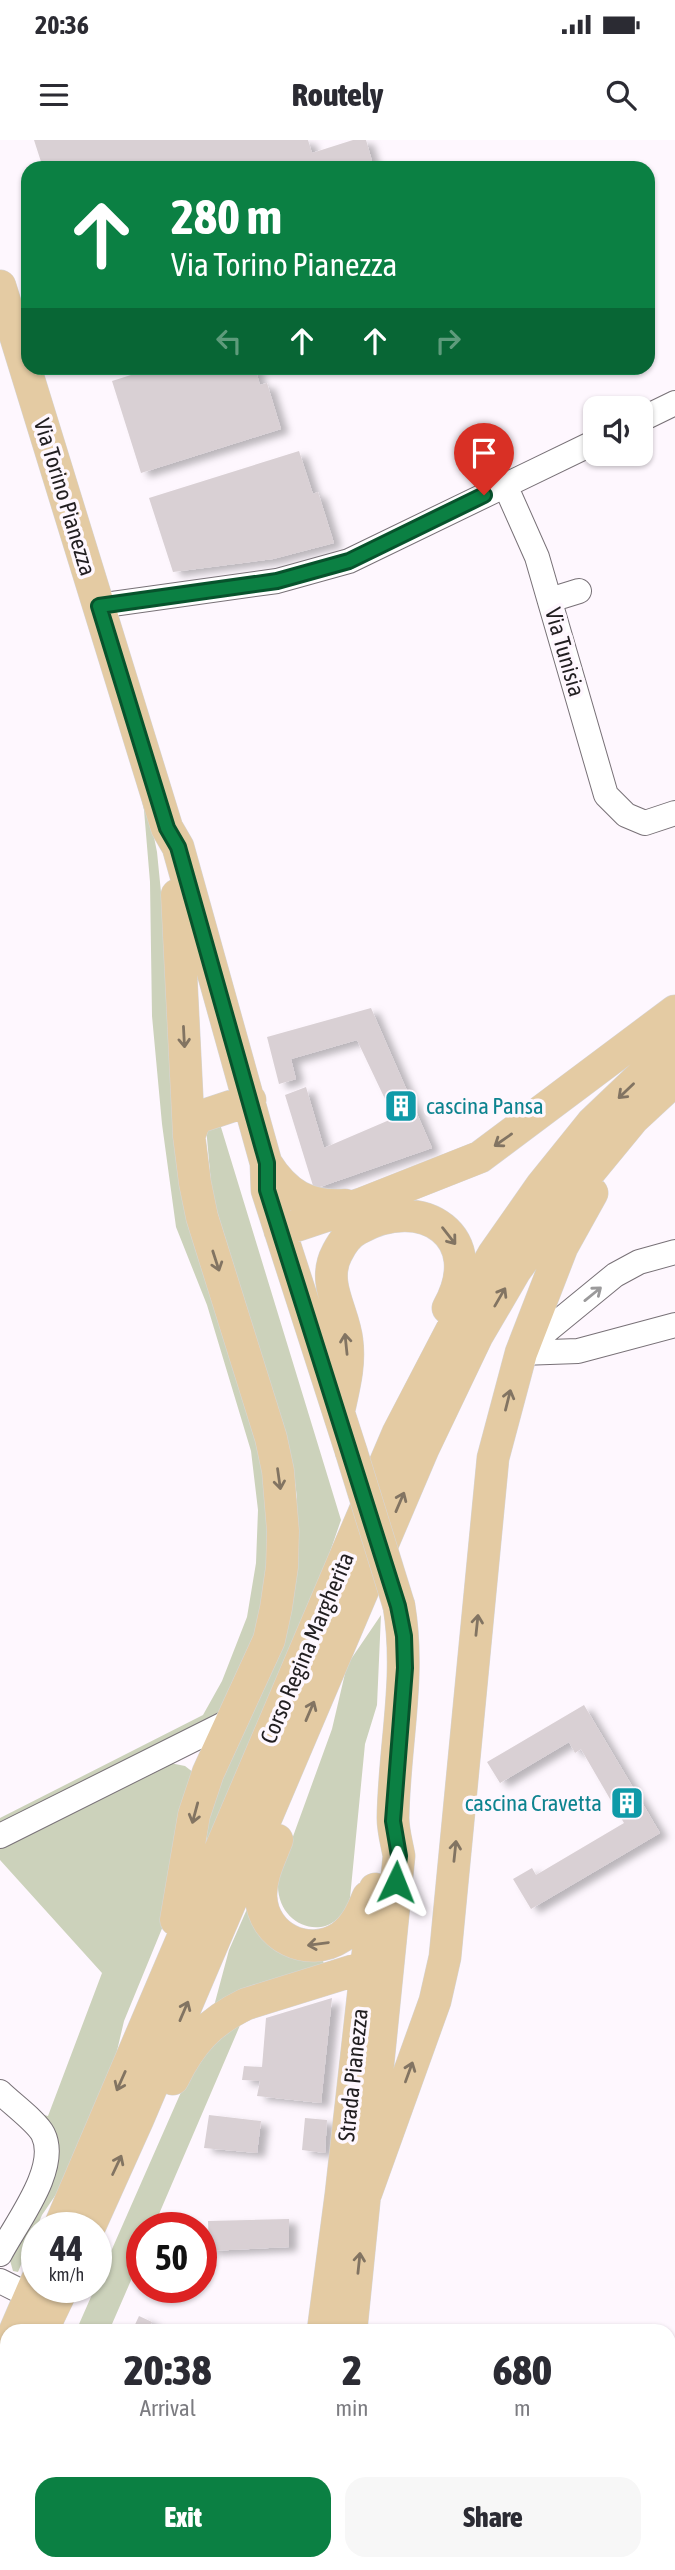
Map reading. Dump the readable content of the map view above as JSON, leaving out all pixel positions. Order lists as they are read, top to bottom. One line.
{"streets":{"main road":["Via Torino Pianezza","Corso Regina Margherita","Strada Pianezza"],"street":["Via Tunisia"]},"crossings":[["Via Torino Pianezza","Strada Pianezza"]],"places":{"building":["cascina Pansa","cascina Cravetta"]},"page":{"status":"20:36","header":"Routely","turn":["280 m","Via Torino Pianezza"],"speed":"44 km/h","limit":"50","eta":["20:38","Arrival","2","min","680","m"],"buttons":["Exit","Share"]}}
